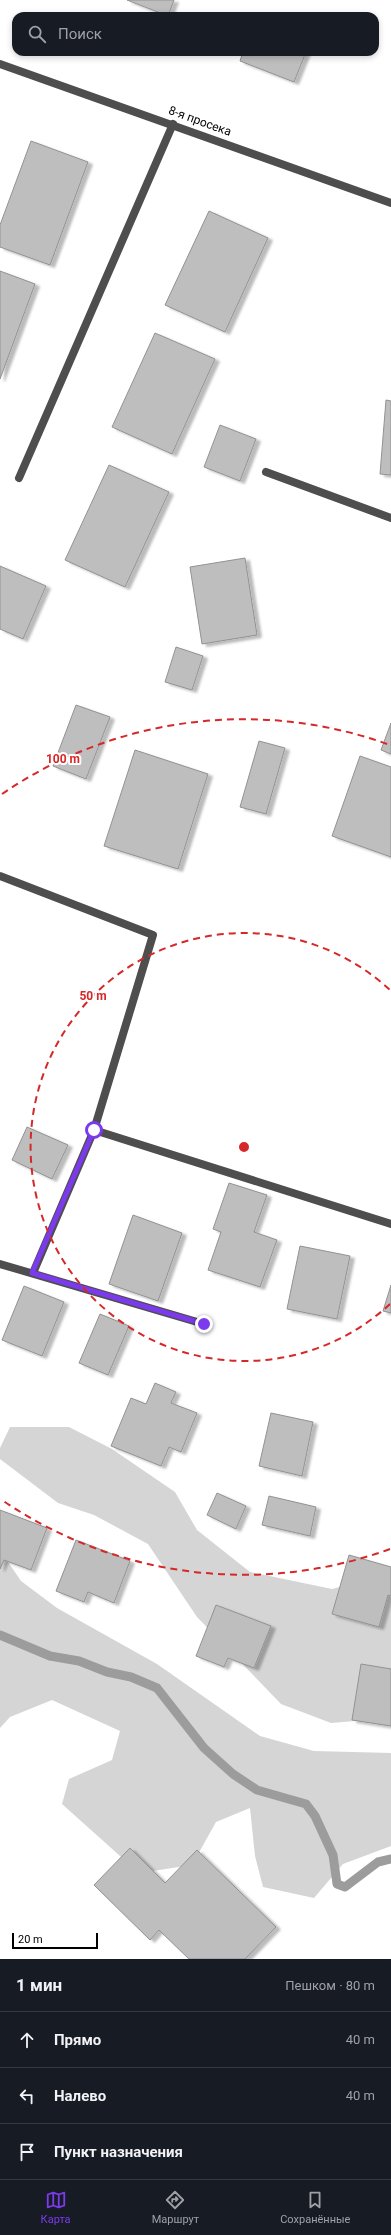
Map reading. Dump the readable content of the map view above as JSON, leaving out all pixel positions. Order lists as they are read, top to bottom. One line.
{"streets":{"street":["8-я просека"]},"scale_bar":"20 m","page":{"search":"Поиск","scale":"20 m","heading":["1 мин","Пешком · 80 m"],"list":[["Прямо","40 m"],["Налево","40 m"],"Пункт назначения"],"nav":["Карта","Маршрут","Сохранённые"]},"rings":["100 m","50 m"]}
